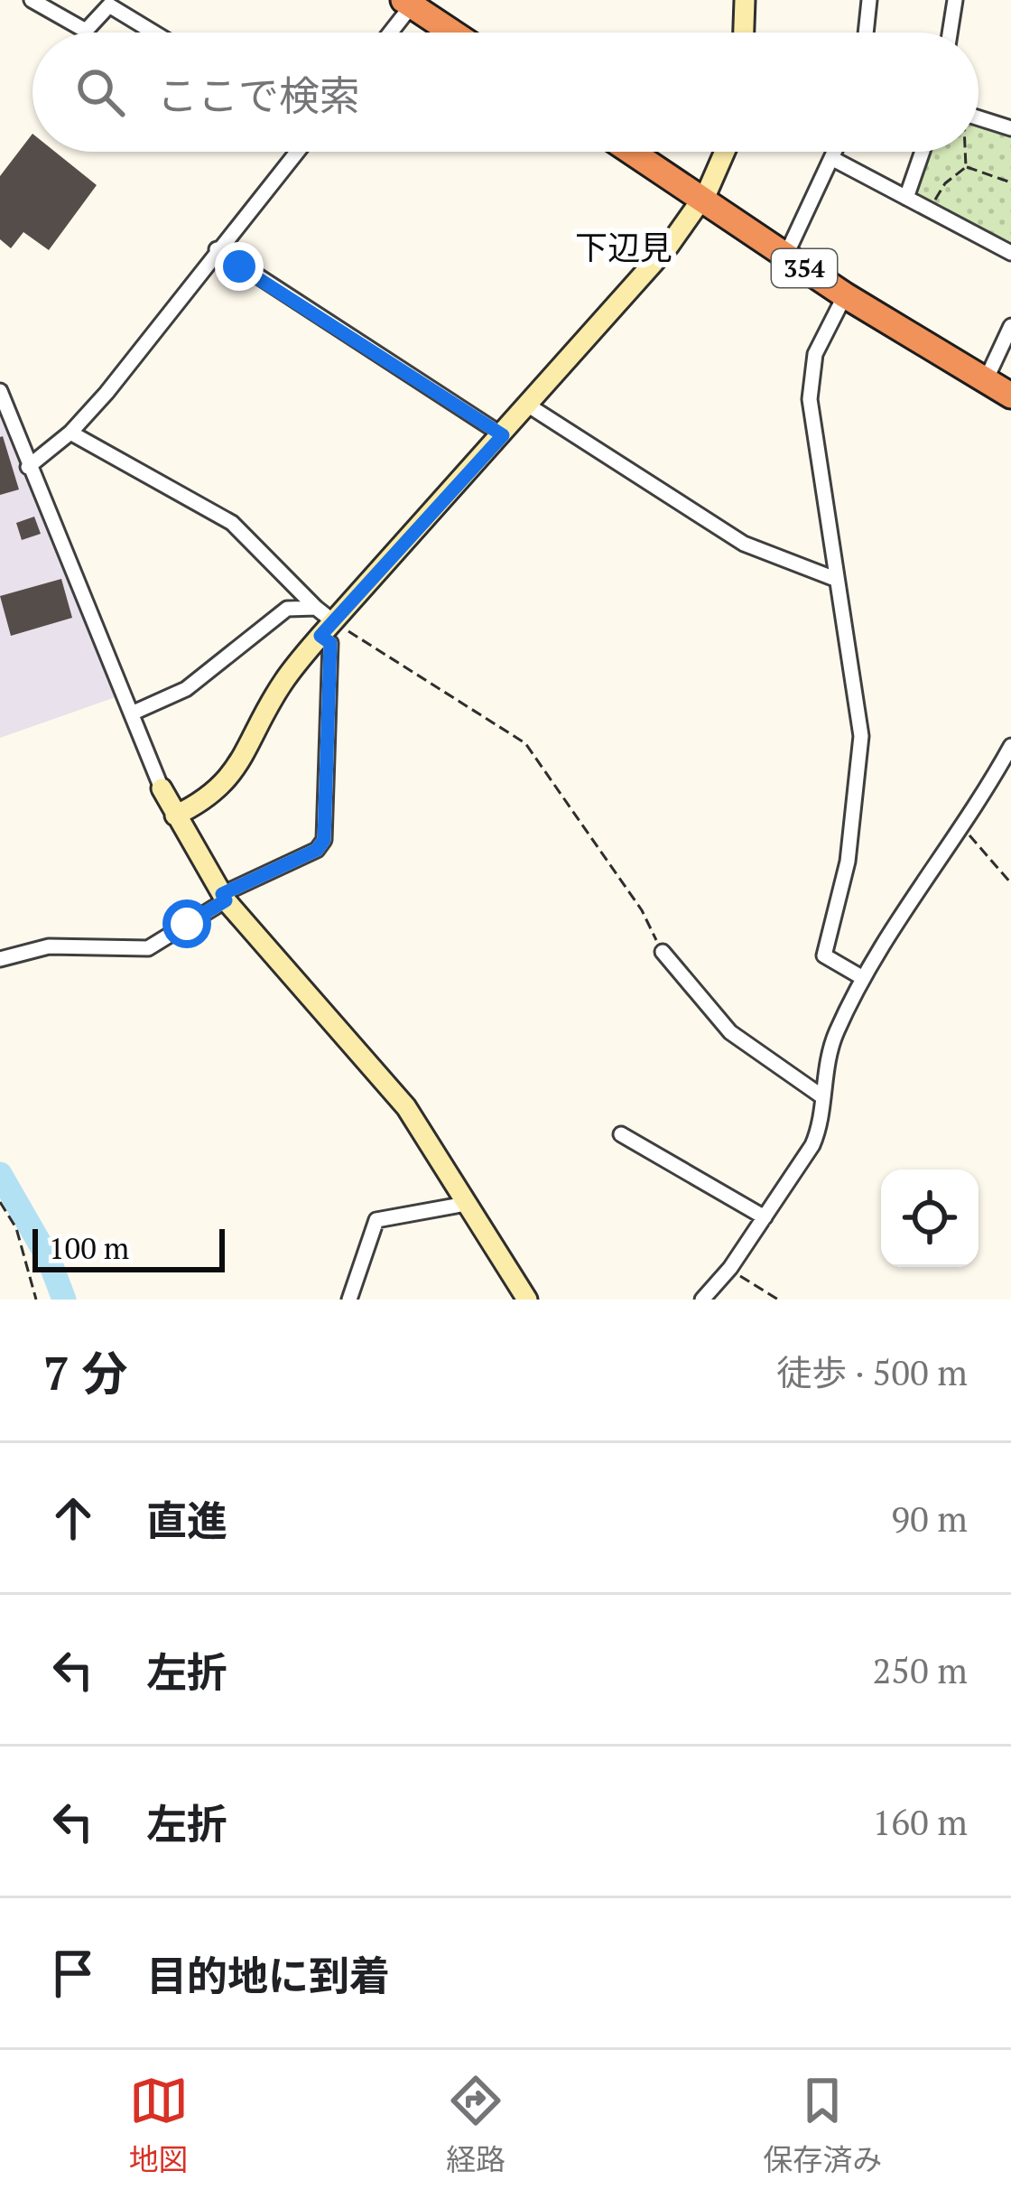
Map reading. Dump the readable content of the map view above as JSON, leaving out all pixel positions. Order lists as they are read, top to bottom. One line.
{"streets":{"highway":["354"]},"districts":["下辺見"],"scale_bar":"100 m","page":{"search":"ここで検索","scale":"100 m","heading":["7 分","徒歩 · 500 m"],"list":[["直進","90 m"],["左折","250 m"],["左折","160 m"],"目的地に到着"],"nav":["地図","経路","保存済み"]}}
